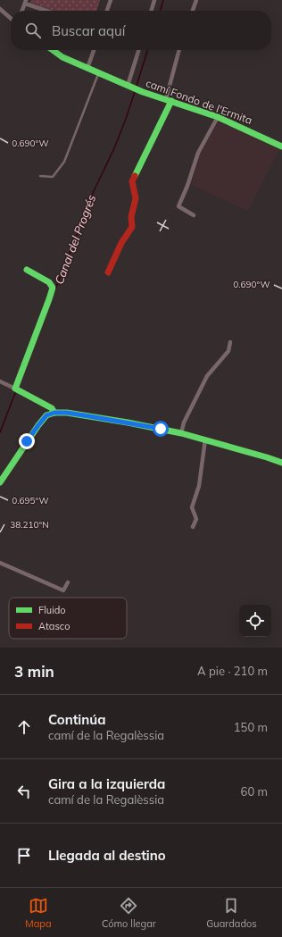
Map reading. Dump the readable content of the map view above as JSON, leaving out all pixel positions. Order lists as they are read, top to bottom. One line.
{"streets":{"street":["camí Fondo de l'Ermita"]},"water":["Canal del Progrés"],"legend":["Fluido","Atasco"],"page":{"search":"Buscar aquí","heading":["3 min","A pie · 210 m"],"list":[["Continúa","camí de la Regalèssia","150 m"],["Gira a la izquierda","camí de la Regalèssia","60 m"],"Llegada al destino"],"nav":["Mapa","Cómo llegar","Guardados"]},"coordinates":["0.690°W","0.695°W","38.210°N"]}
